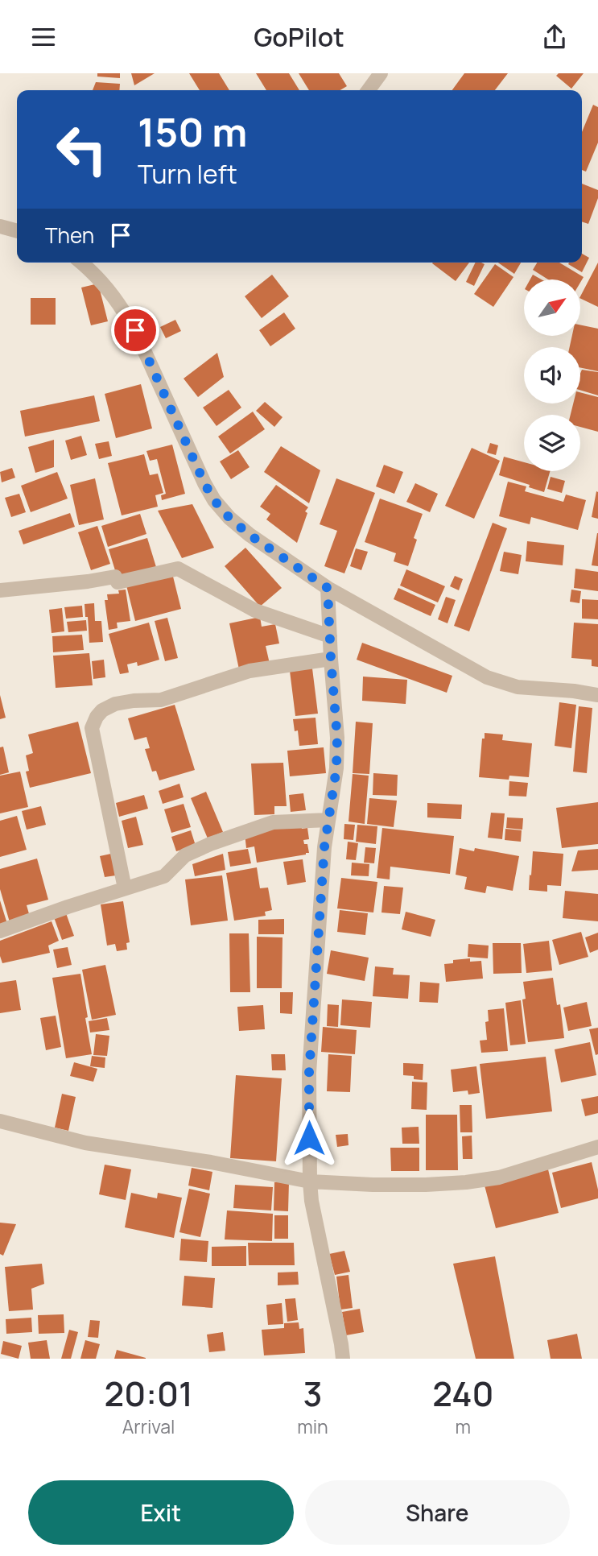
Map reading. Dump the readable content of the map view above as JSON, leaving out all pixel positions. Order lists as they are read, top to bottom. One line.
{"north":"top right","page":{"header":"GoPilot","turn":["150 m","Turn left"],"then":"Then","eta":["20:01","Arrival","3","min","240","m"],"buttons":["Exit","Share"]}}
